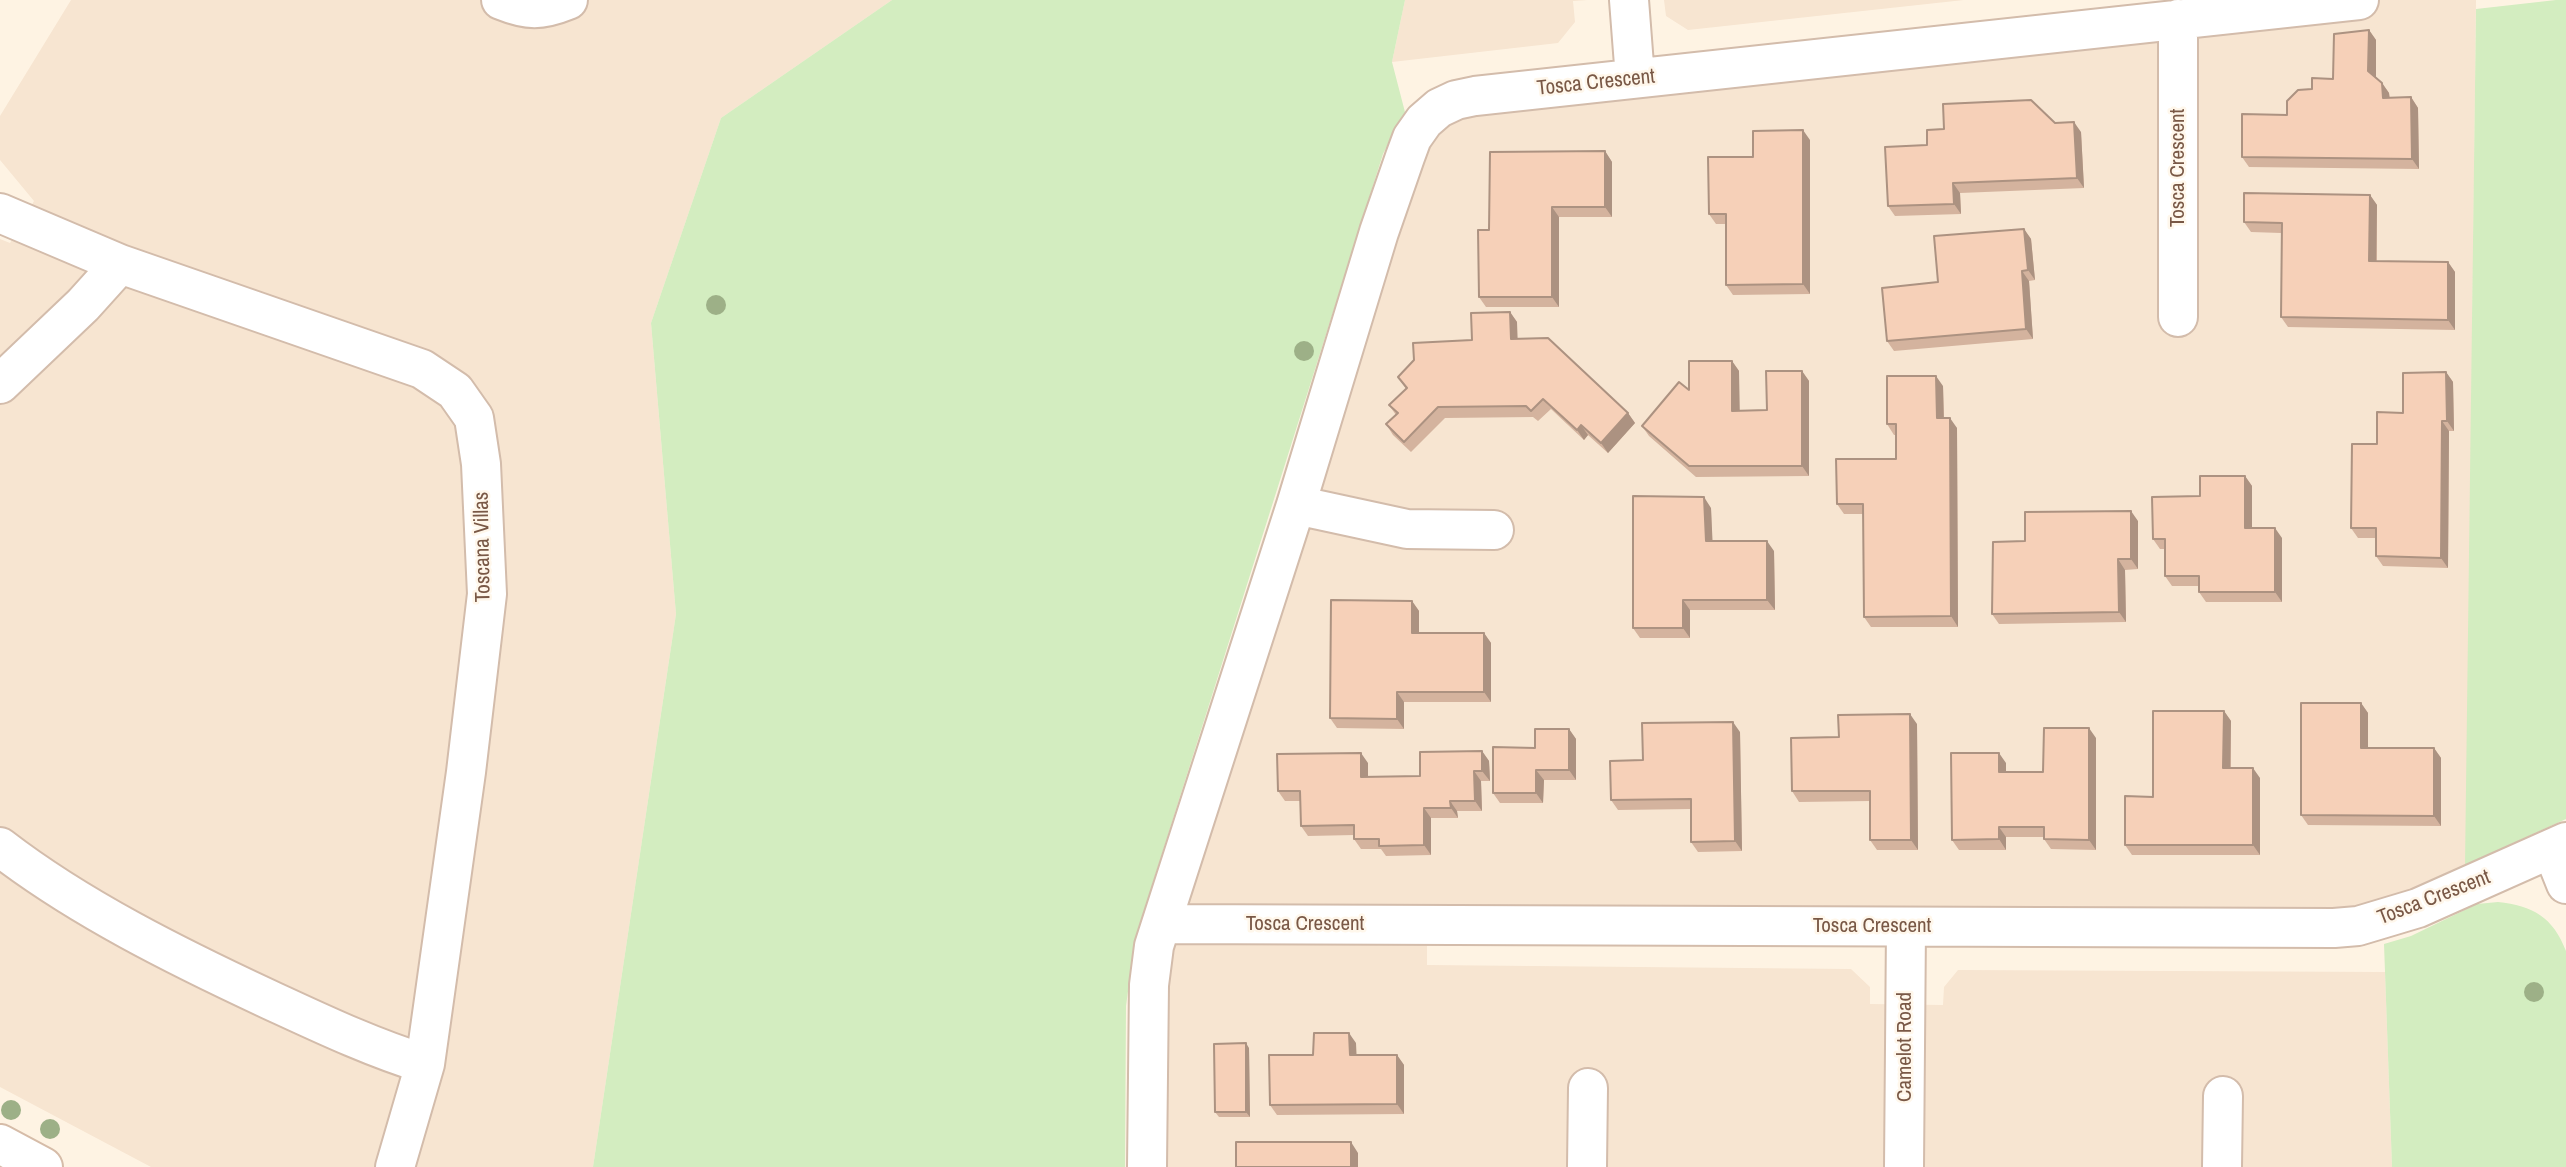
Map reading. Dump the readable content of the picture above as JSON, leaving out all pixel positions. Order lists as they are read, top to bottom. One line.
{"streets":{"street":["Tosca Crescent","Toscana Villas","Camelot Road"]},"crossings":[["Tosca Crescent","Camelot Road"]]}
